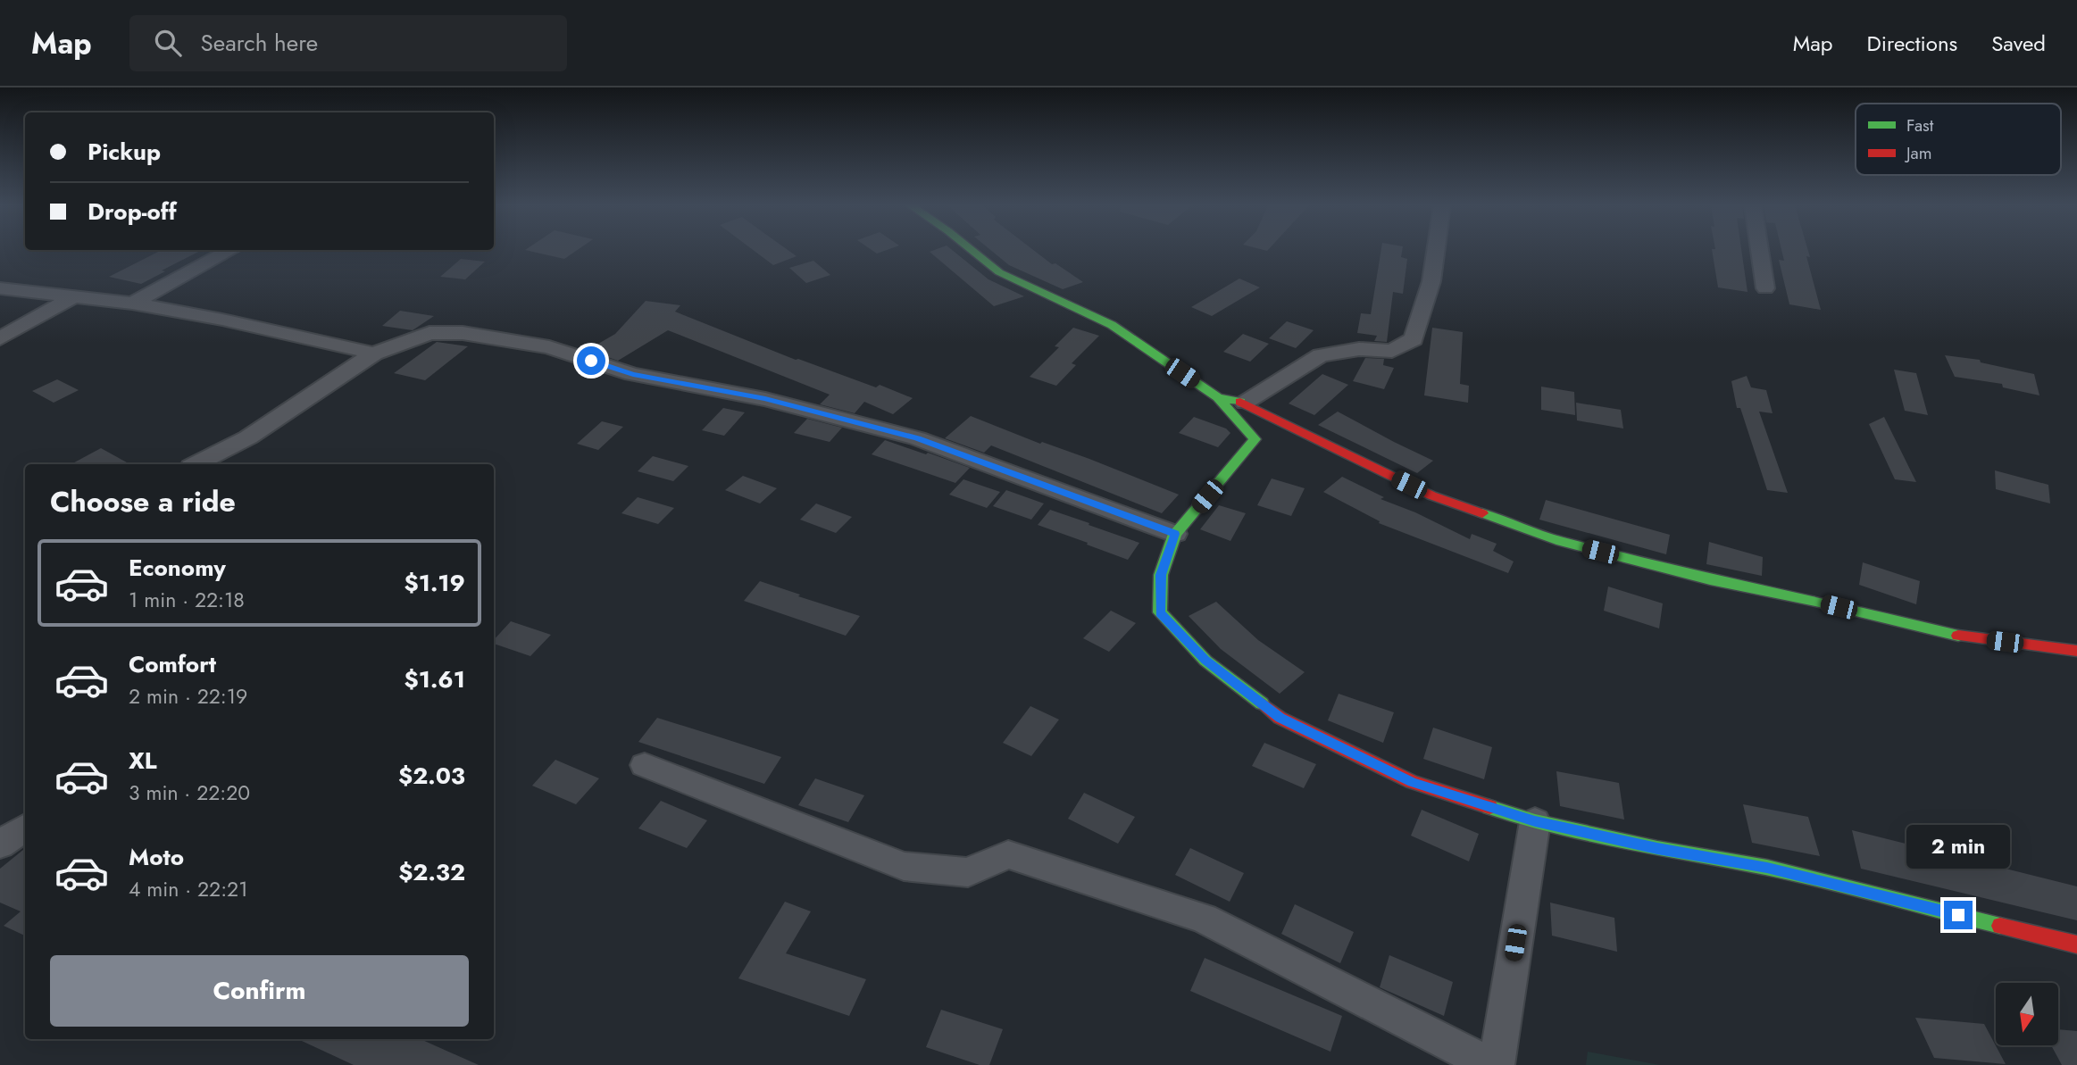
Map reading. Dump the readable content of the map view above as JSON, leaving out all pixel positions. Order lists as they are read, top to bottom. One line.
{"legend":["Fast","Jam"],"north":"bottom","page":{"header":"Map","search":"Search here","nav":["Map","Directions","Saved"],"banner":["Pickup","Drop-off"],"heading":"Choose a ride","list":[{"name":"Economy","note":"1 min · 22:18","value":"$1.19"},{"name":"Comfort","note":"2 min · 22:19","value":"$1.61"},{"name":"XL","note":"3 min · 22:20","value":"$2.03"},{"name":"Moto","note":"4 min · 22:21","value":"$2.32"}],"bubble":"2 min","buttons":"Confirm"}}
